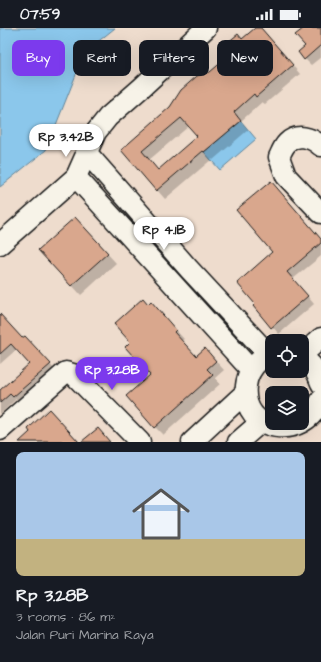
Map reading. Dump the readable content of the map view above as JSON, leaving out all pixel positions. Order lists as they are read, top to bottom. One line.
{"page":{"status":"07:59","chip":["Buy","Rent","Filters","New"],"price":["Rp 3.42B","Rp 4.1B","Rp 3.28B"],"list":[{"name":"Rp 3.28B","note":"3 rooms · 86 m² · Jalan Puri Marina Raya"}]}}
